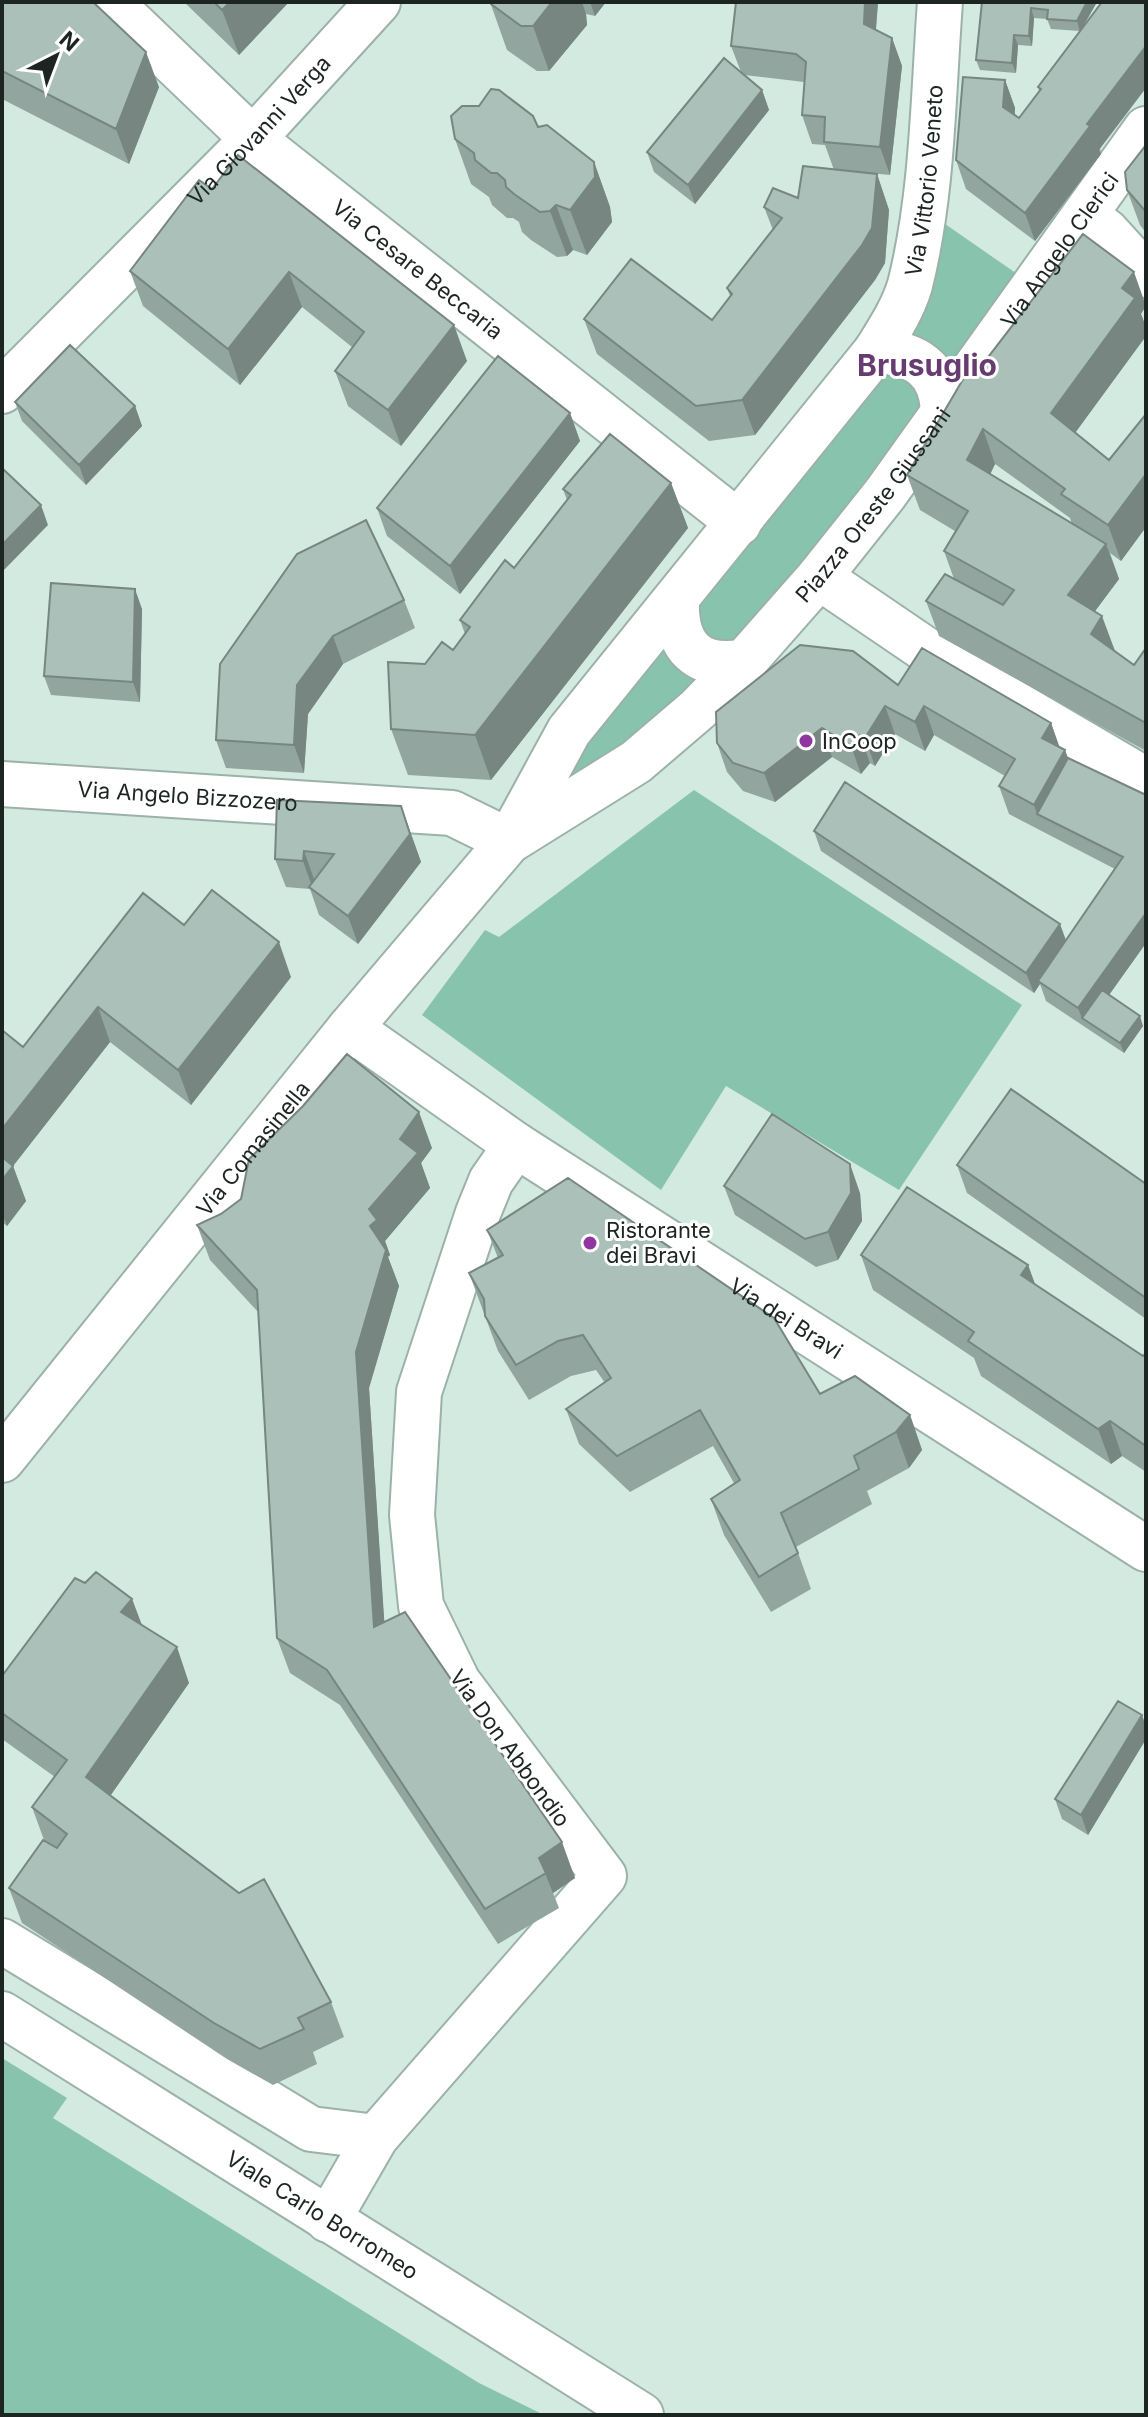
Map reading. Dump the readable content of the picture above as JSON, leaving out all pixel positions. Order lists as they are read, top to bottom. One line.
{"streets":{"street":["Via Giovanni Verga","Via Vittorio Veneto","Via Angelo Clerici","Via Cesare Beccaria","Piazza Oreste Giussani","Via Angelo Bizzozero","Via Comasinella","Via dei Bravi","Via Don Abbondio","Viale Carlo Borromeo"]},"crossings":[["Via Giovanni Verga","Via Cesare Beccaria"],["Via Vittorio Veneto","Piazza Oreste Giussani"],["Via Angelo Clerici","Piazza Oreste Giussani"],["Piazza Oreste Giussani","Via Angelo Bizzozero"],["Piazza Oreste Giussani","Via Comasinella"],["Via Angelo Bizzozero","Via Comasinella"],["Via Comasinella","Via dei Bravi"],["Via dei Bravi","Via Don Abbondio"],["Via Don Abbondio","Viale Carlo Borromeo"]],"districts":["Brusuglio"],"places":["InCoop","Ristorante dei Bravi"],"north":"top right"}
